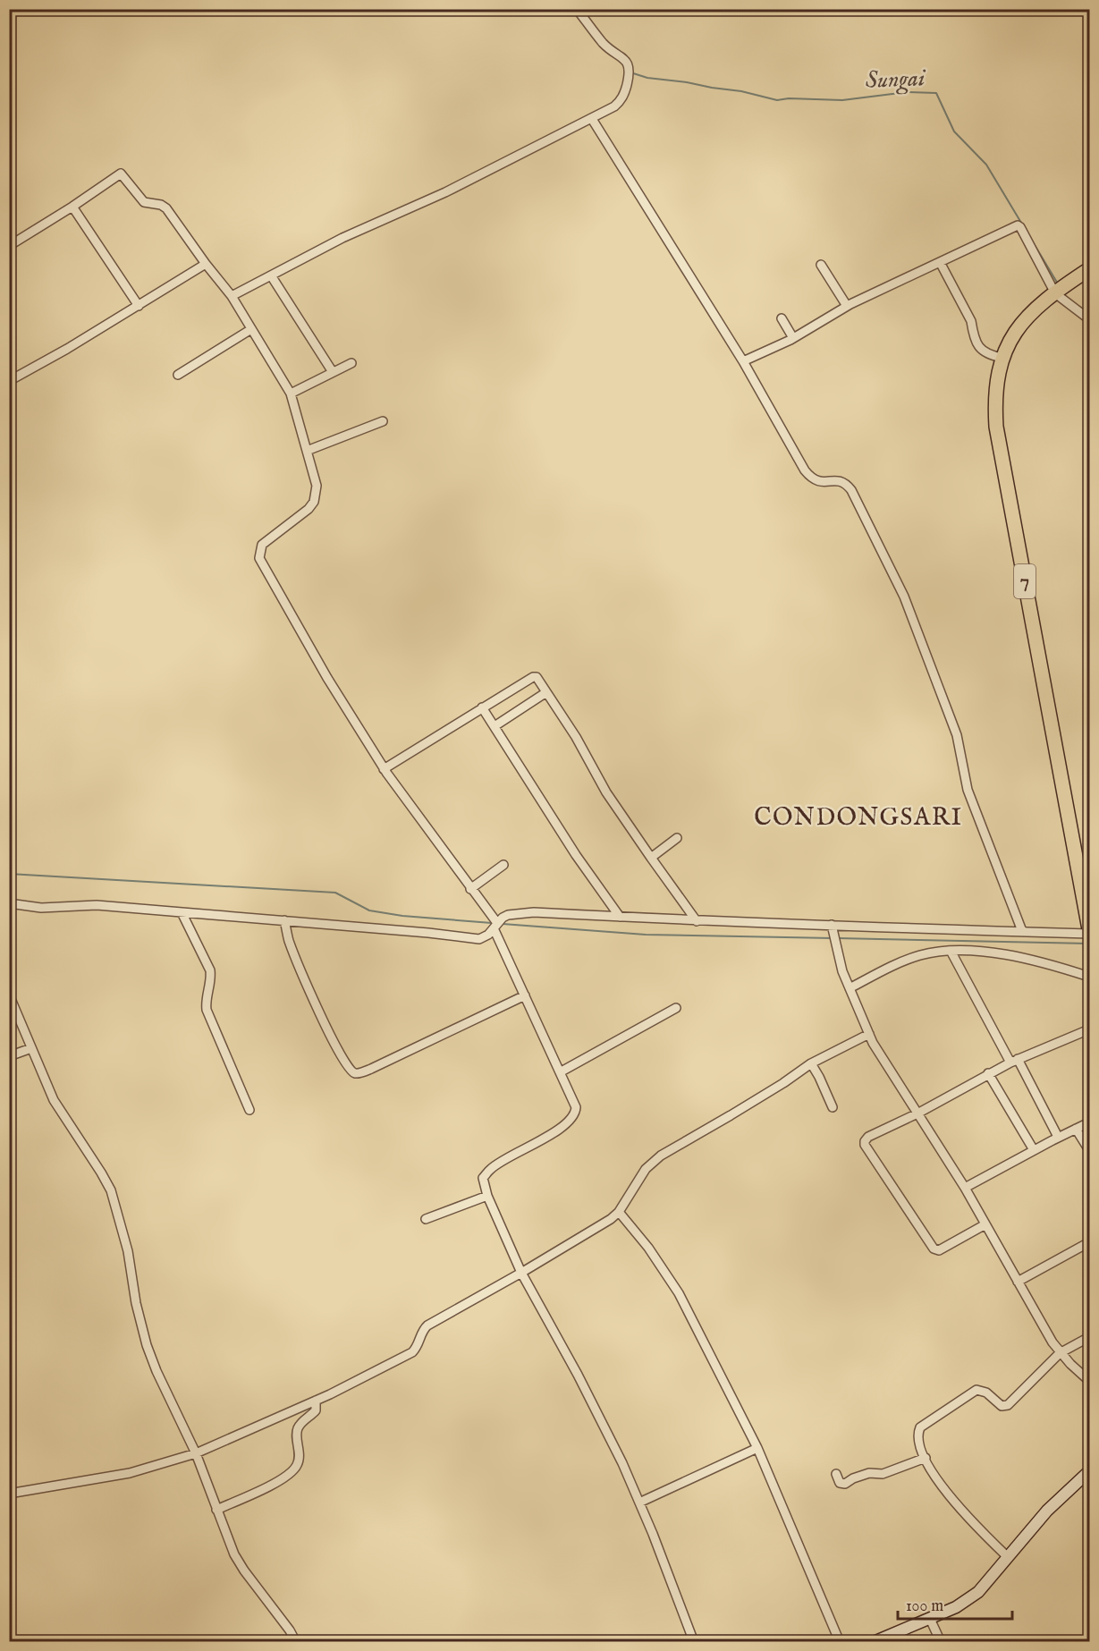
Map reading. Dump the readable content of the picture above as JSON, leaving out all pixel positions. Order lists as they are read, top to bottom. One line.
{"streets":{"highway":["7"]},"districts":["CONDONGSARI"],"water":["Sungai"],"scale_bar":"100 m"}
